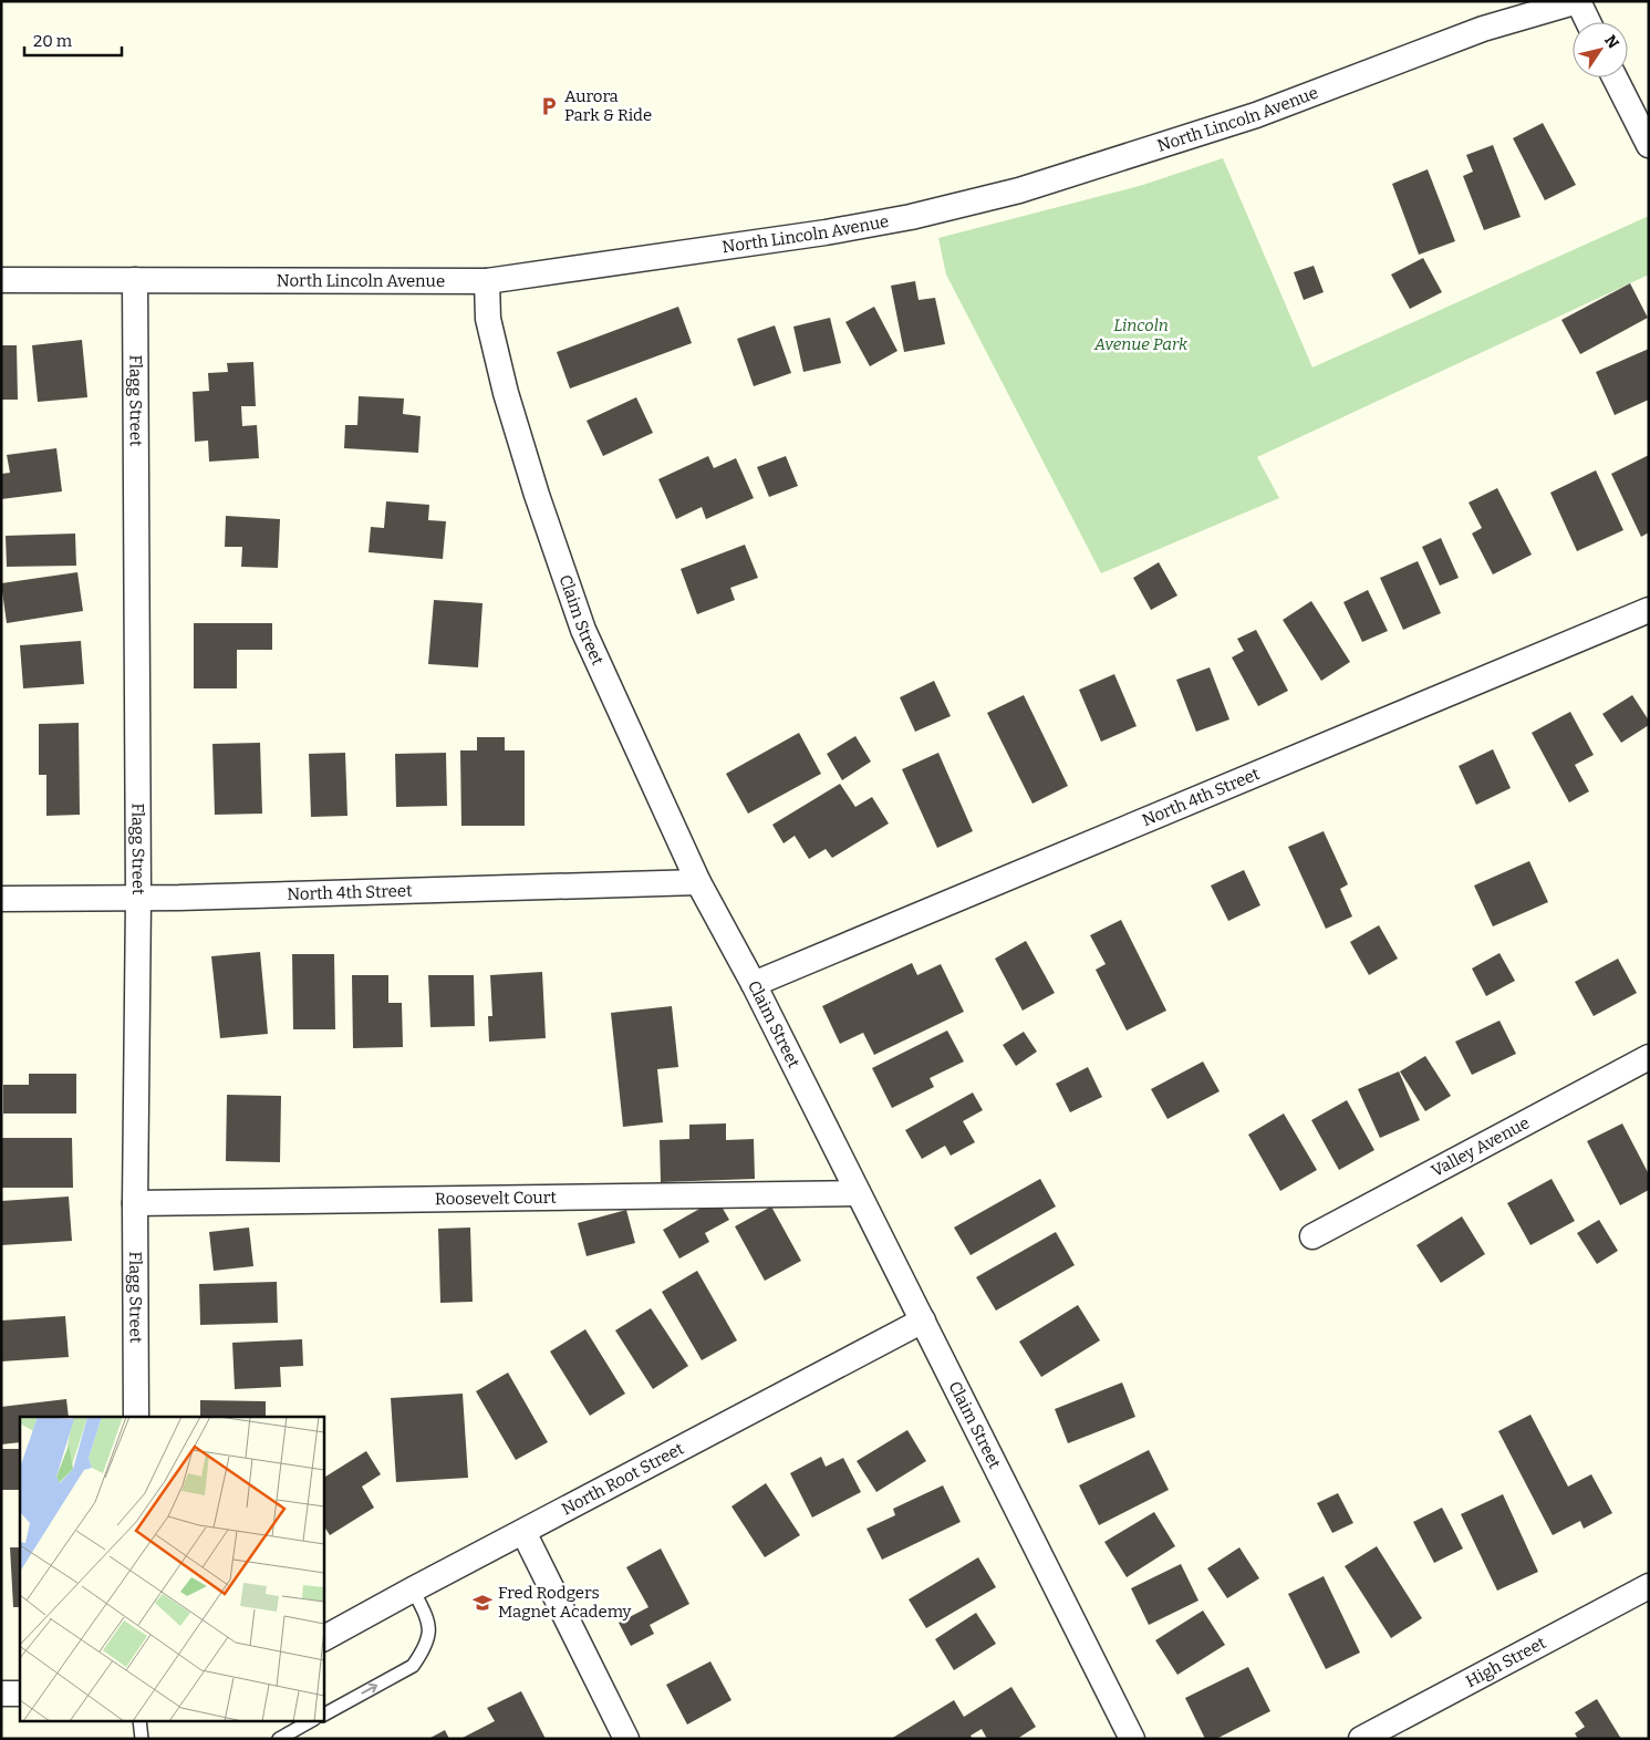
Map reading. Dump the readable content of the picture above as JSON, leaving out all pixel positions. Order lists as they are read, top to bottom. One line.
{"streets":{"street":["North Lincoln Avenue","Flagg Street","Claim Street","North 4th Street","Valley Avenue","Roosevelt Court","North Root Street","High Street"]},"crossings":[["North Lincoln Avenue","Flagg Street"],["North Lincoln Avenue","Claim Street"],["Flagg Street","North 4th Street"],["Flagg Street","Roosevelt Court"],["Claim Street","North 4th Street"],["Claim Street","Roosevelt Court"],["Claim Street","North Root Street"]],"parks":["Lincoln Avenue Park"],"places":{"parking":["Aurora Park & Ride"],"school or university":["Fred Rodgers Magnet Academy"]},"scale_bar":"20 m","north":"top right"}
